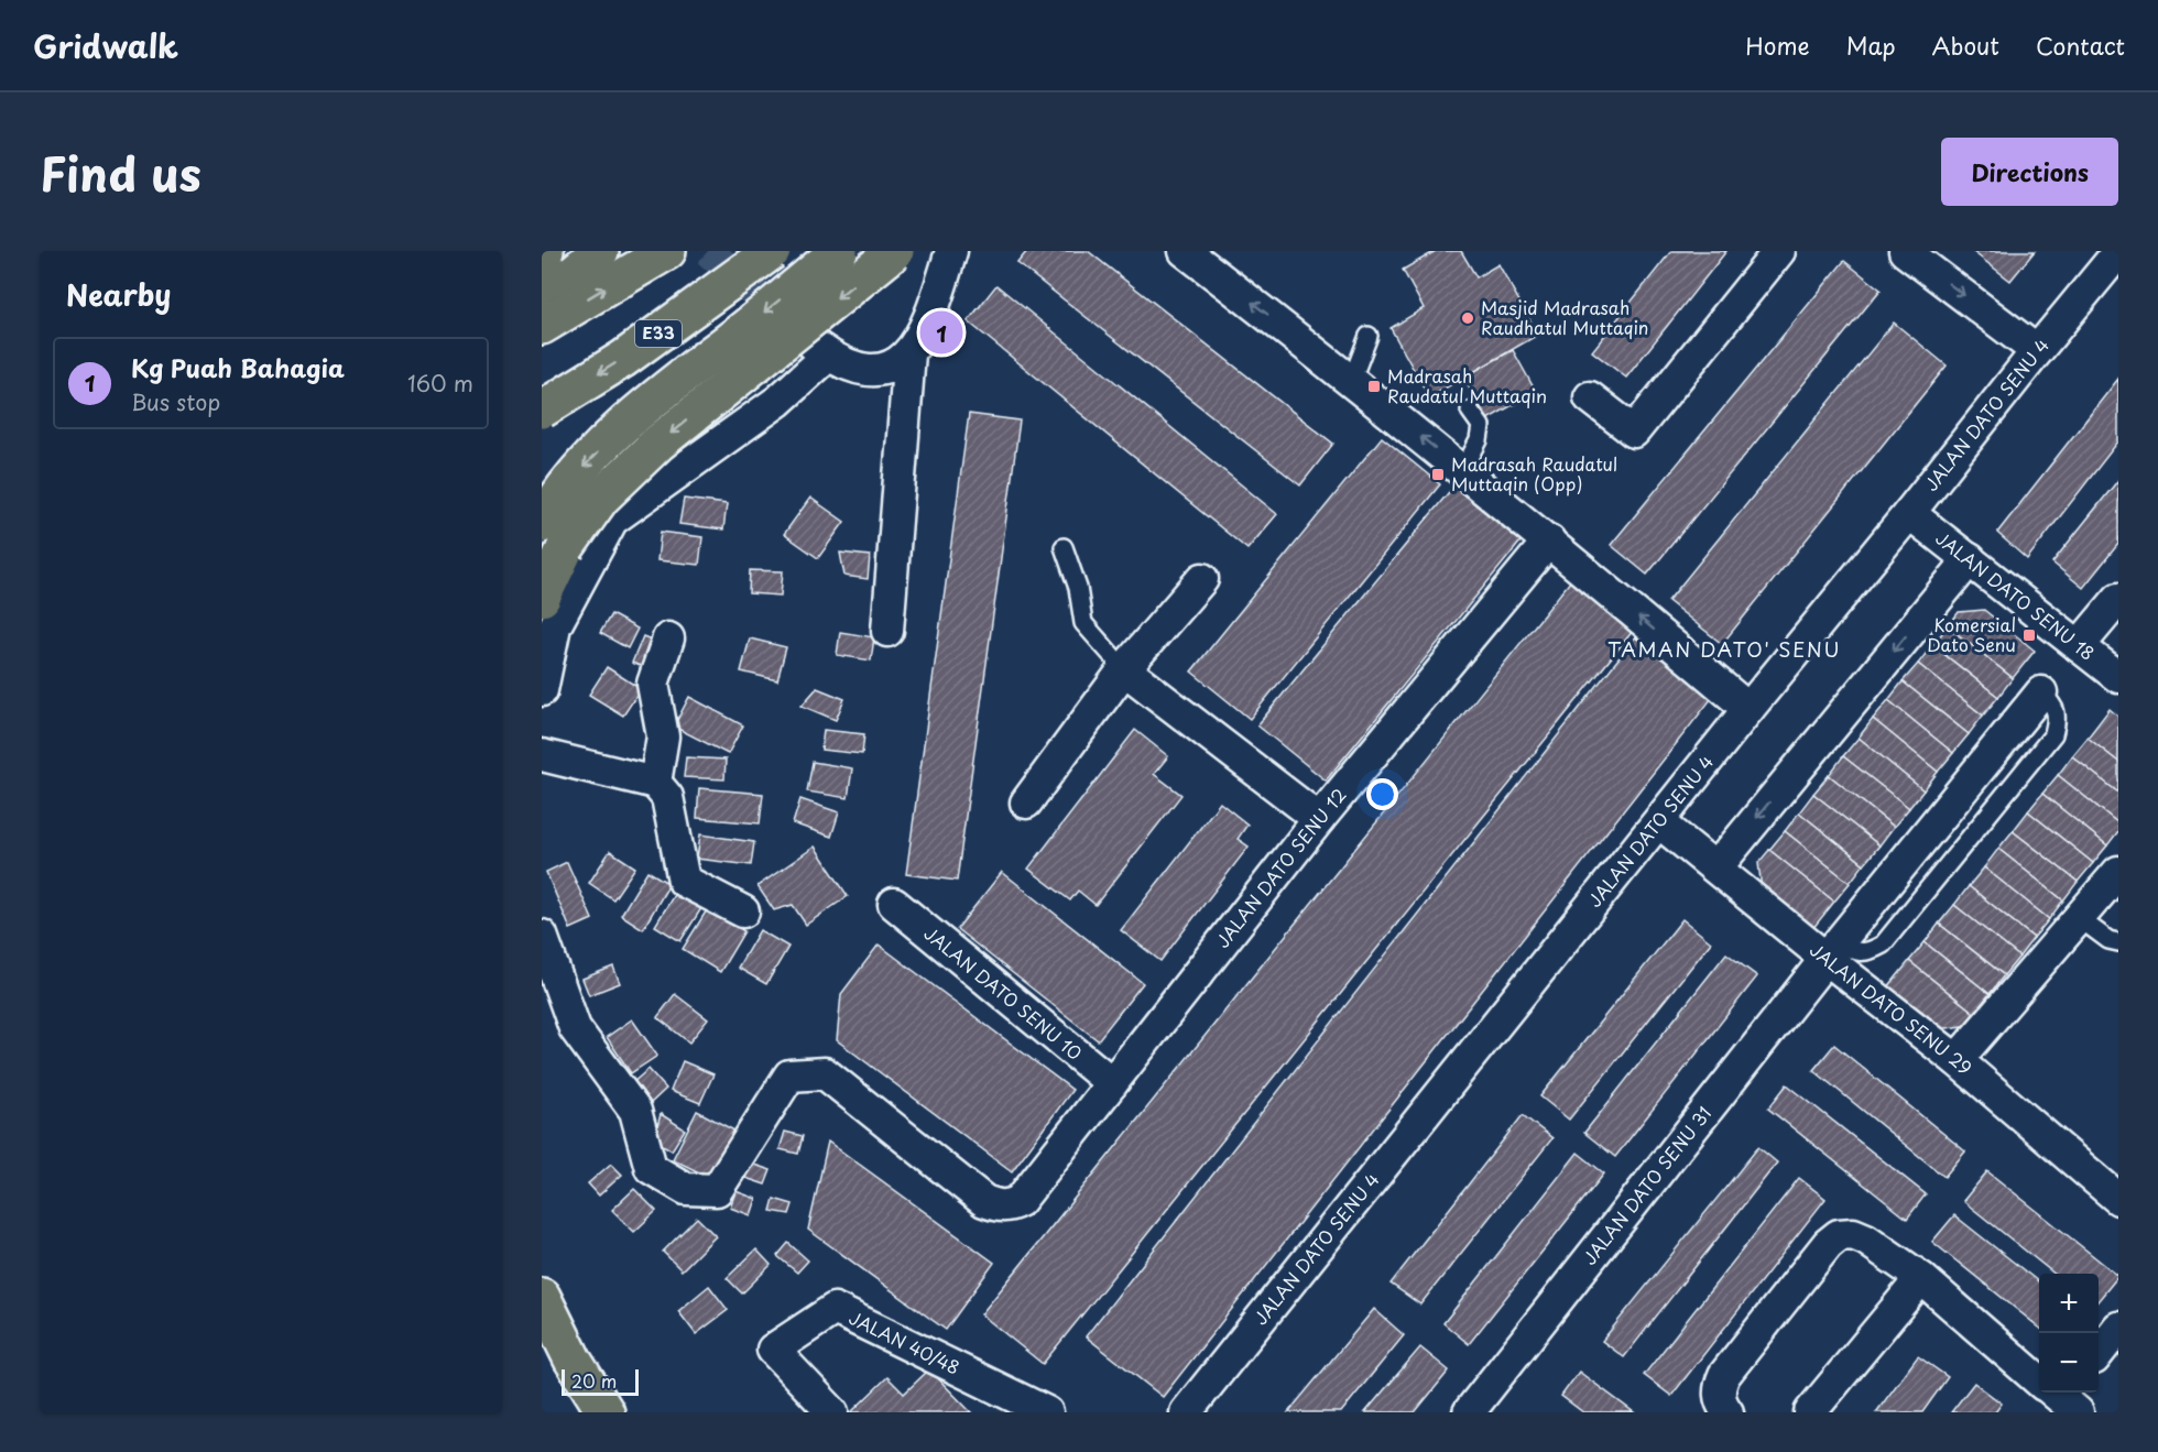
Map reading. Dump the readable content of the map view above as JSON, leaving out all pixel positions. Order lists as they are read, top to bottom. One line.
{"streets":{"highway":["E33"],"street":["JALAN DATO SENU 4","JALAN DATO SENU 18","JALAN DATO SENU 12","JALAN DATO SENU 10","JALAN DATO SENU 29","JALAN DATO SENU 31","JALAN 40/48"]},"crossings":[["JALAN DATO SENU 4","JALAN DATO SENU 18"],["JALAN DATO SENU 4","JALAN DATO SENU 29"],["JALAN DATO SENU 12","JALAN DATO SENU 10"],["JALAN DATO SENU 29","JALAN DATO SENU 31"]],"districts":["TAMAN DATO' SENU"],"places":{"other":["Masjid Madrasah Raudhatul Muttaqin"],"transit":["Madrasah Raudatul Muttaqin","Madrasah Raudatul Muttaqin (Opp)","Komersial Dato Senu"]},"scale_bar":"20 m","page":{"header":"Gridwalk","nav":["Home","Map","About","Contact"],"title":"Find us","buttons":"Directions","heading":"Nearby","pins":"1","list":[{"mark":"1","name":"Kg Puah Bahagia","note":"Bus stop","value":"160 m"}],"map_buttons":["+","−"],"scale":"20 m"}}
